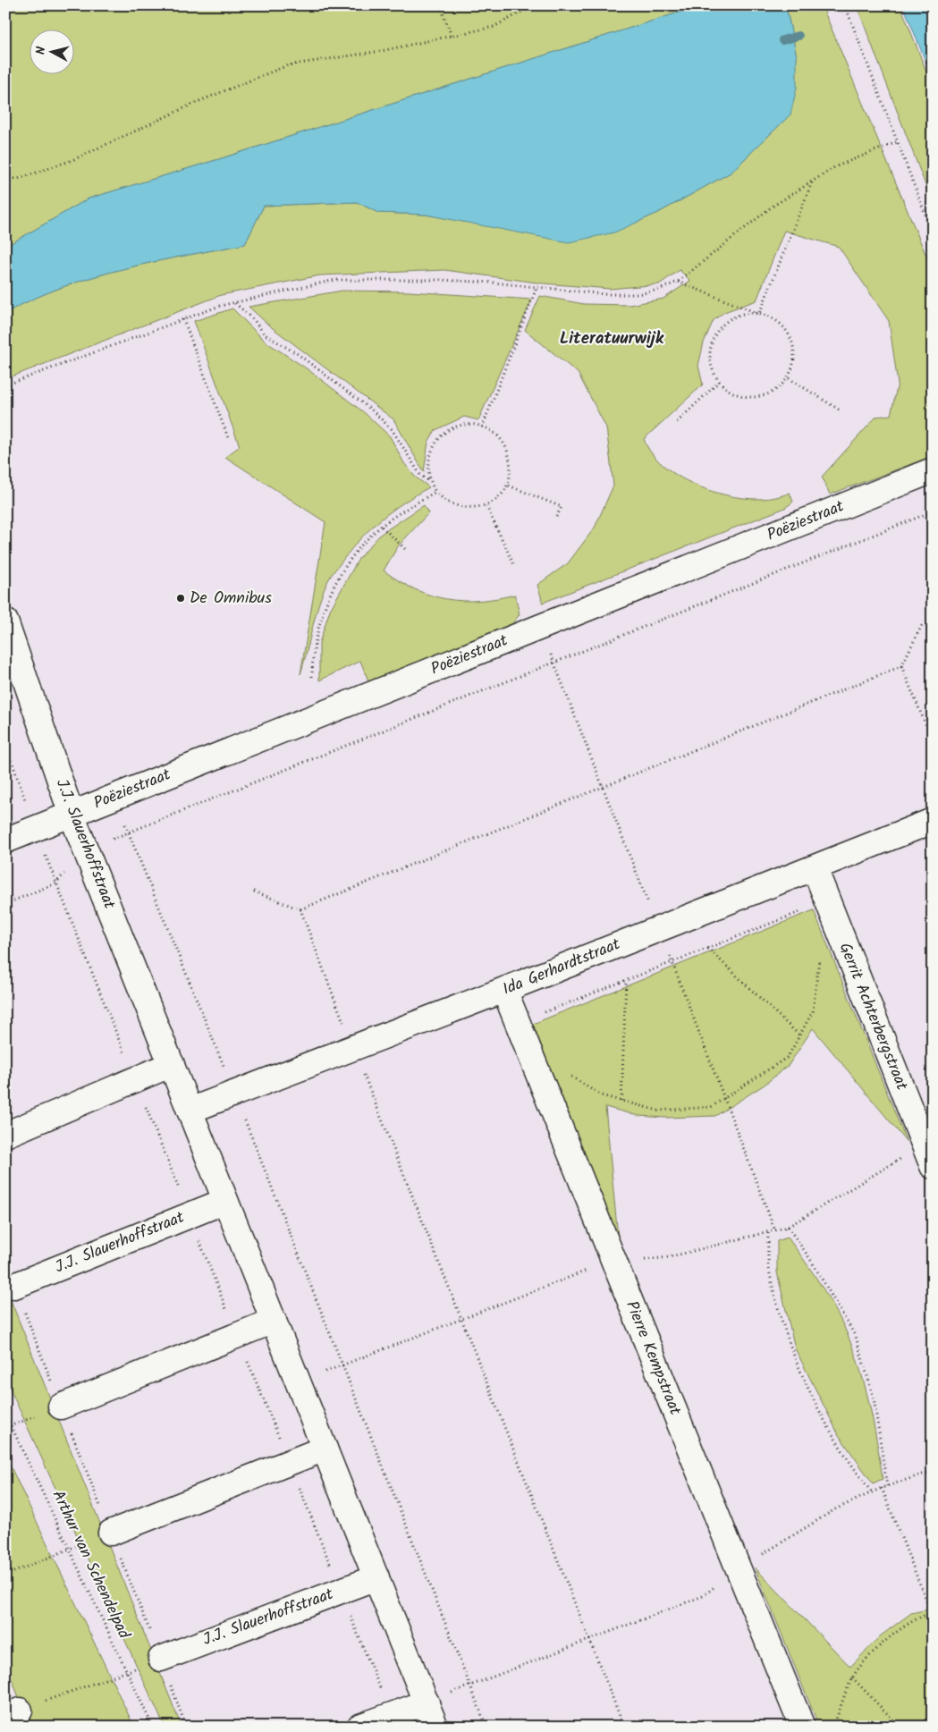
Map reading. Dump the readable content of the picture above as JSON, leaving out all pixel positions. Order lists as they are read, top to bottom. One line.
{"streets":{"street":["Poëziestraat","J.J. Slauerhoffstraat","Ida Gerhardtstraat","Gerrit Achterbergstraat","Pierre Kempstraat"],"path":["Arthur van Schendelpad"]},"crossings":[["Poëziestraat","J.J. Slauerhoffstraat"],["J.J. Slauerhoffstraat","Ida Gerhardtstraat"],["Ida Gerhardtstraat","Gerrit Achterbergstraat"],["Ida Gerhardtstraat","Pierre Kempstraat"]],"districts":["Literatuurwijk"],"places":["De Omnibus"],"north":"left"}
